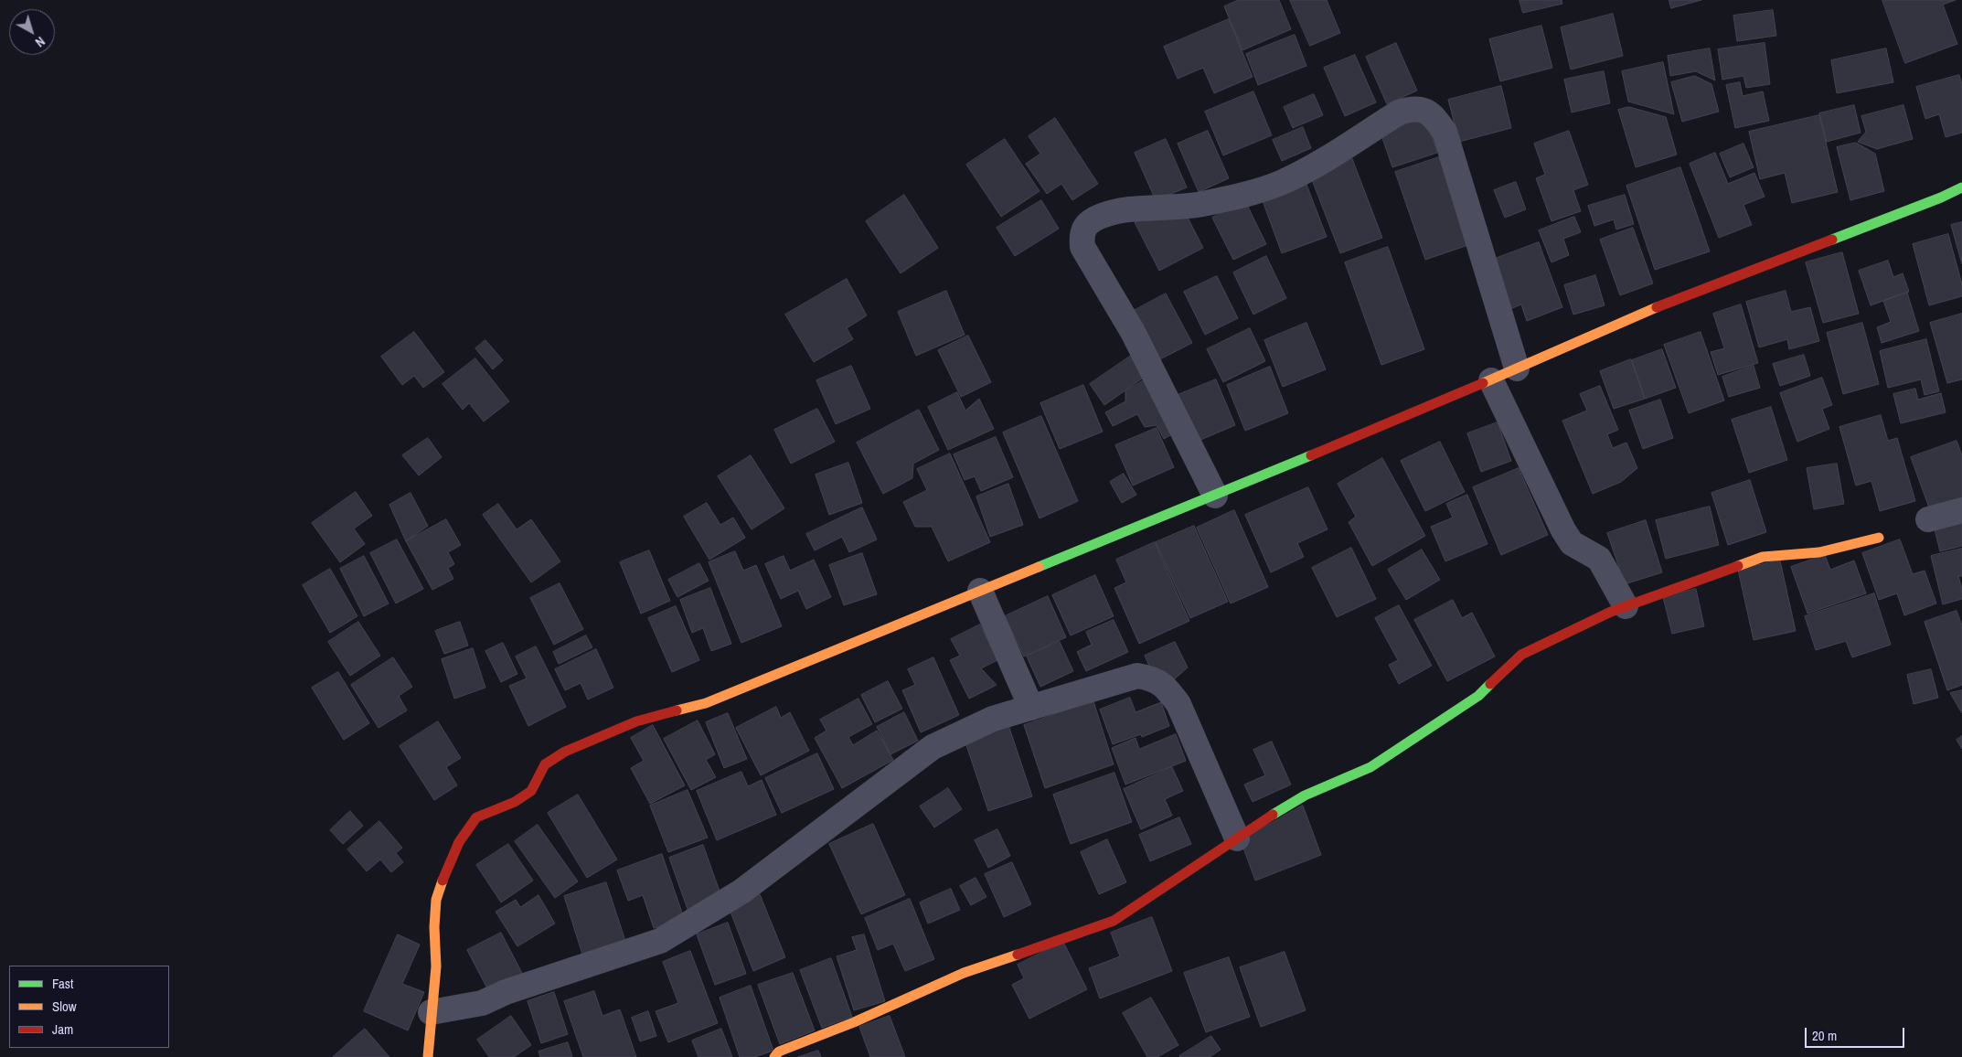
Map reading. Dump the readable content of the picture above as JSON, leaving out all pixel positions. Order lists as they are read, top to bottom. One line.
{"legend":["Fast","Slow","Jam"],"scale_bar":"20 m","north":"bottom right"}
